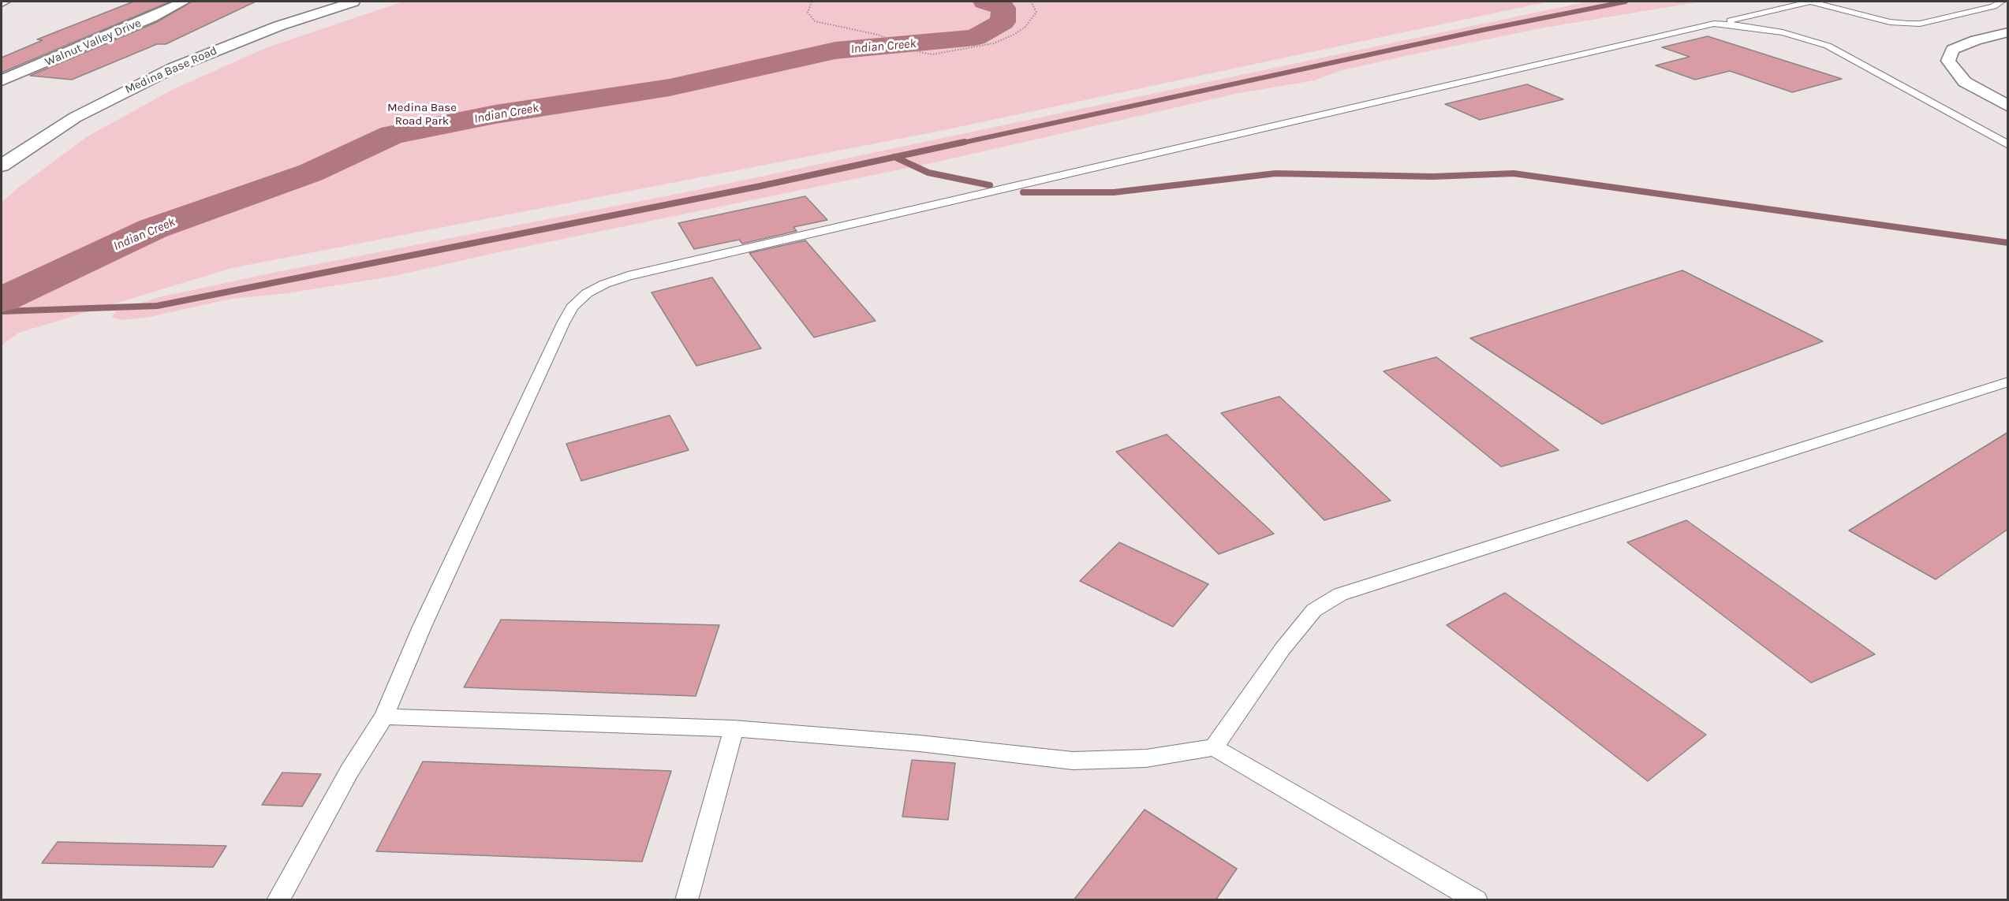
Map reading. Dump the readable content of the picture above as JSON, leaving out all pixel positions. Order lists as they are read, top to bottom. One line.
{"streets":{"street":["Walnut Valley Drive","Medina Base Road"]},"water":["Indian Creek"],"parks":["Medina Base Road Park"]}
